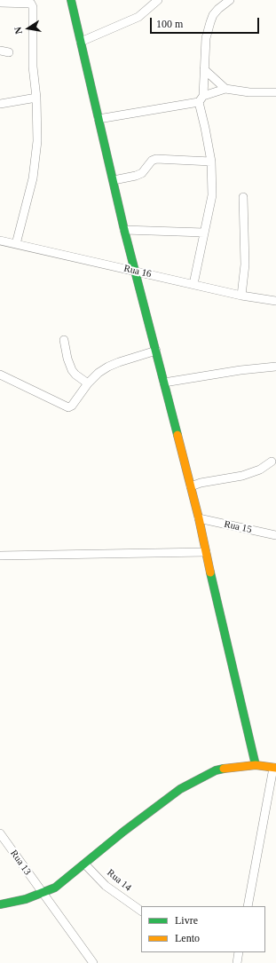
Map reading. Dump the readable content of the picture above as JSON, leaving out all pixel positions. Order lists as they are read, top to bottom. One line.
{"streets":{"street":["Rua 16","Rua 15","Rua 13","Rua 14"]},"legend":["Livre","Lento"],"scale_bar":"100 m","north":"left"}
